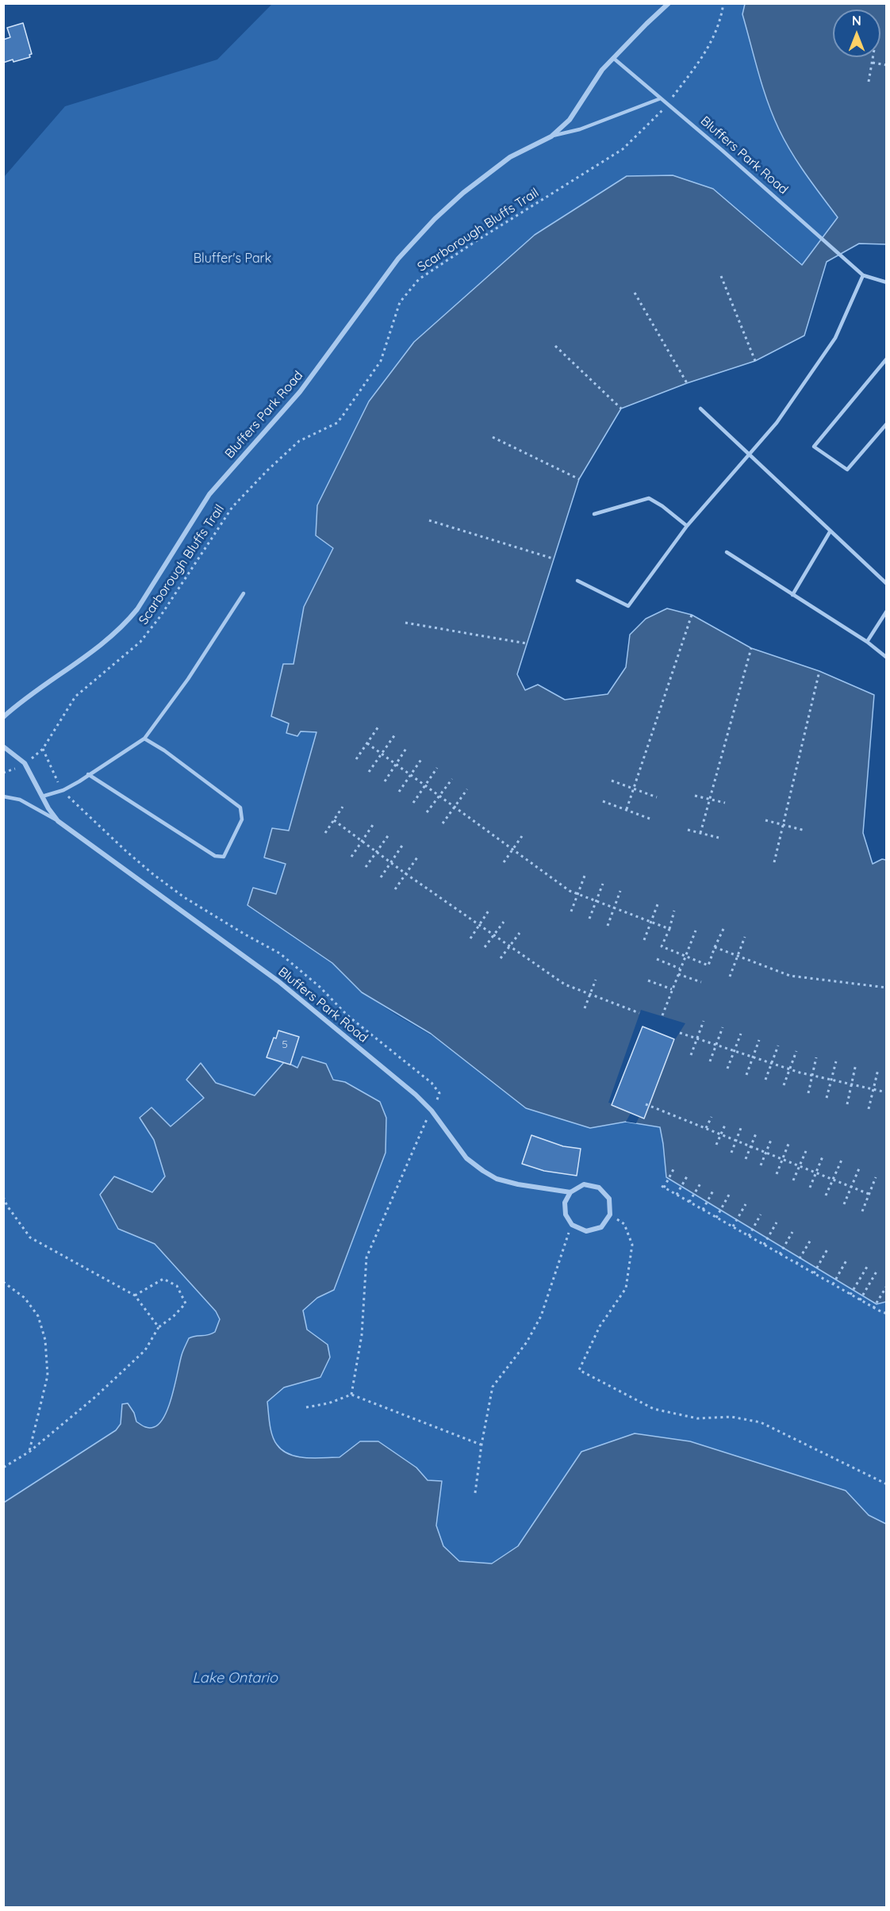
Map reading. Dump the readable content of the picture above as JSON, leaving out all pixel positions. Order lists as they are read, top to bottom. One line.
{"streets":{"street":["Bluffers Park Road"],"path":["Scarborough Bluffs Trail"]},"water":["Lake Ontario"],"parks":["Bluffer's Park"],"house_numbers":["5"],"north":"top"}
